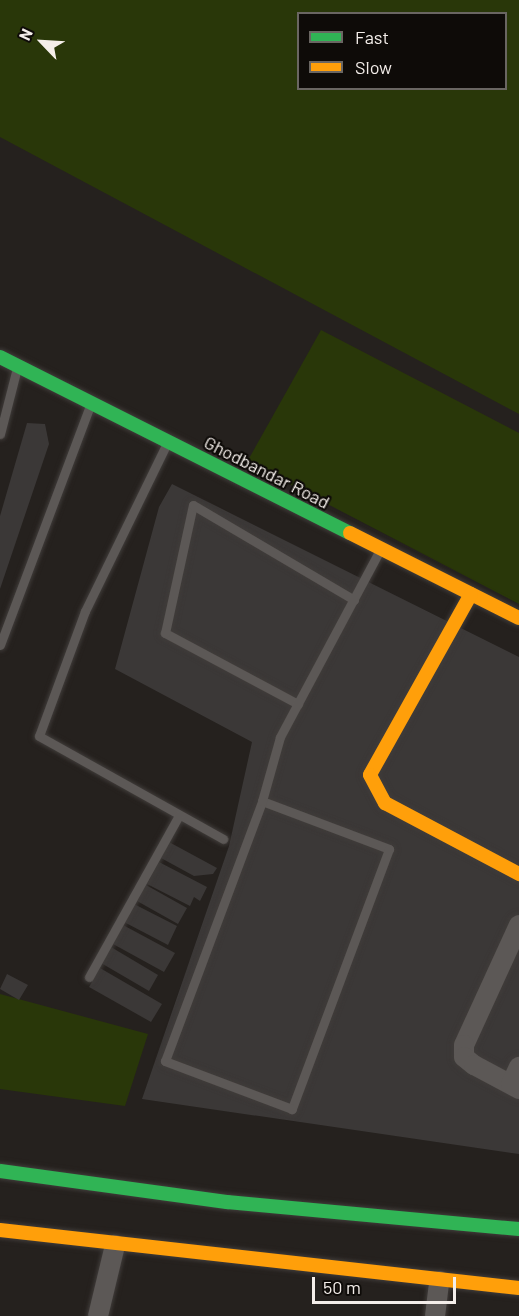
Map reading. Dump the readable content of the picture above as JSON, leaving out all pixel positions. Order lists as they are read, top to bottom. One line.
{"streets":{"street":["Ghodbandar Road"]},"legend":["Fast","Slow"],"scale_bar":"50 m","north":"top left"}
